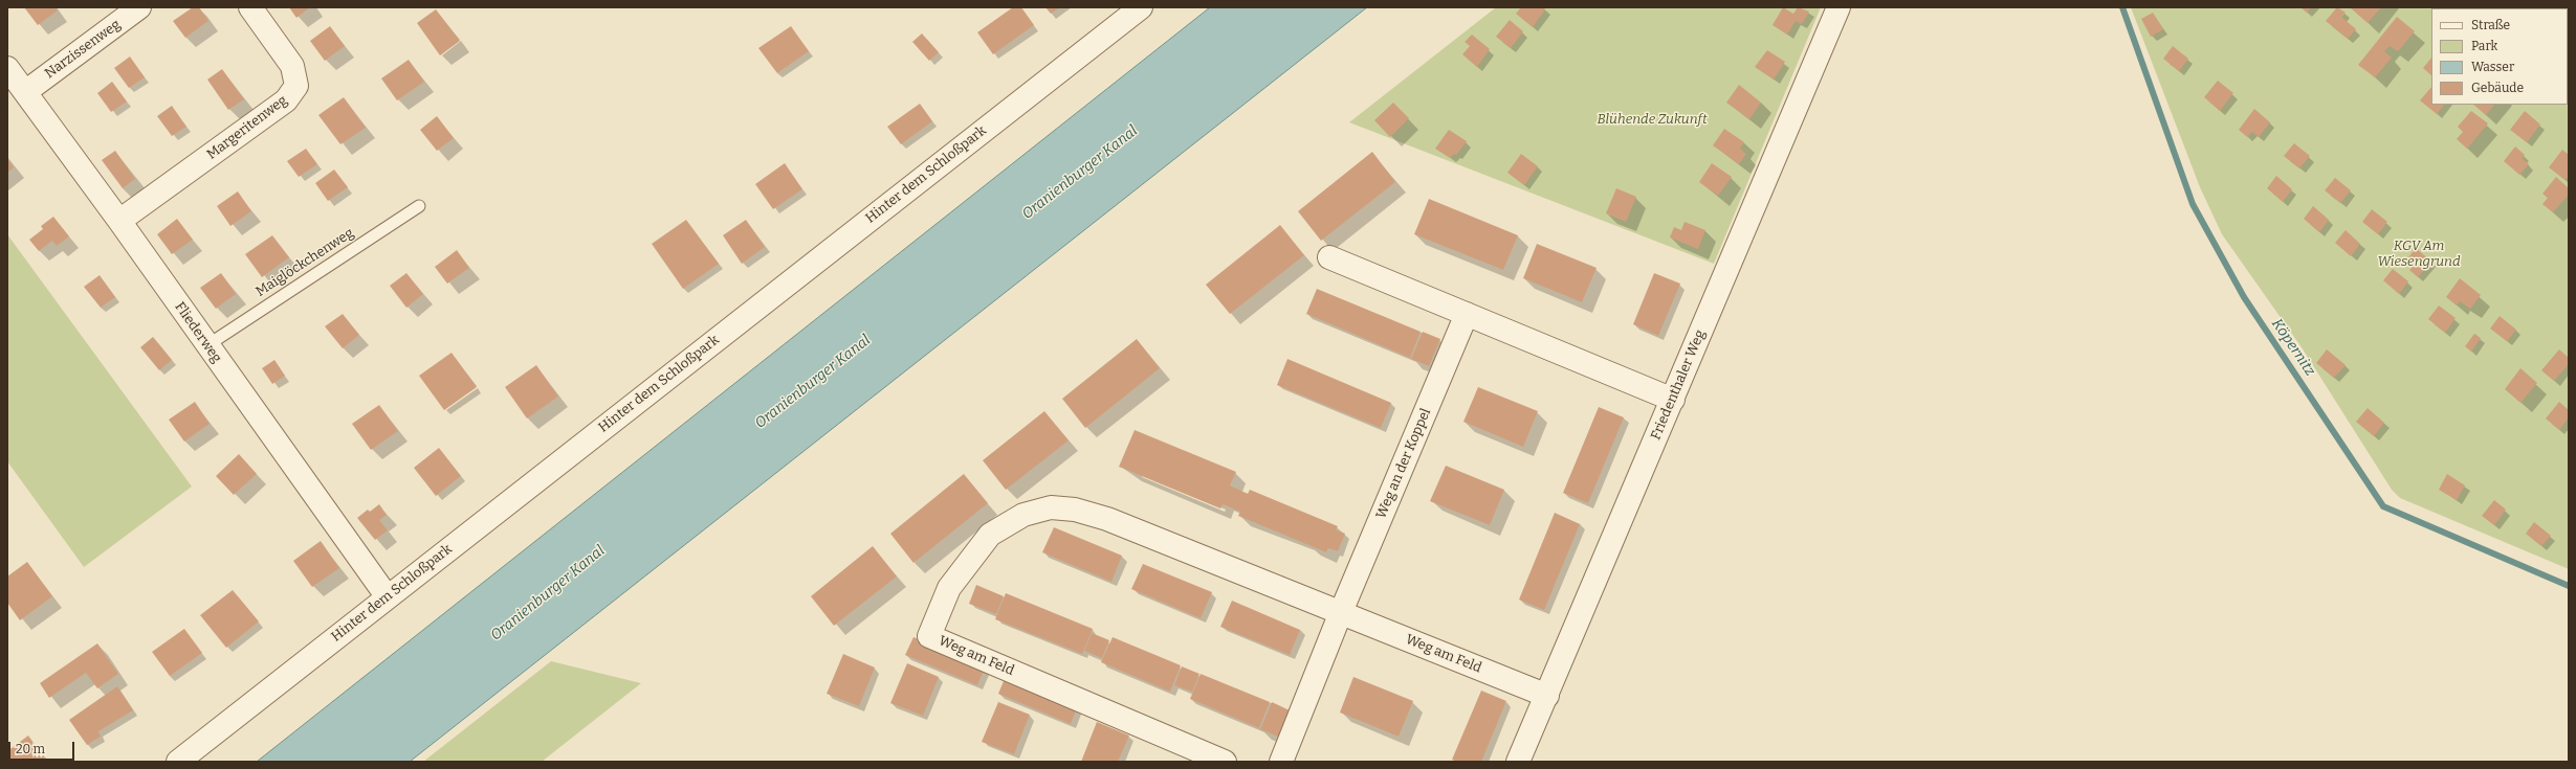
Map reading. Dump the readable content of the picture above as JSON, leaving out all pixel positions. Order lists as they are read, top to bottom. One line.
{"streets":{"street":["Narzissenweg","Margeritenweg","Hinter dem Schloßpark","Fliederweg","Friedenthaler Weg","Weg an der Koppel","Weg am Feld"],"lane":["Maiglöckchenweg"]},"crossings":[["Narzissenweg","Fliederweg"],["Margeritenweg","Fliederweg"],["Hinter dem Schloßpark","Fliederweg"],["Maiglöckchenweg","Fliederweg"],["Friedenthaler Weg","Weg am Feld"],["Weg an der Koppel","Weg am Feld"]],"water":["Oranienburger Kanal","Köpernitz"],"parks":["Blühende Zukunft","KGV Am Wiesengrund"],"legend":["Straße","Park","Wasser","Gebäude"],"scale_bar":"20 m"}
